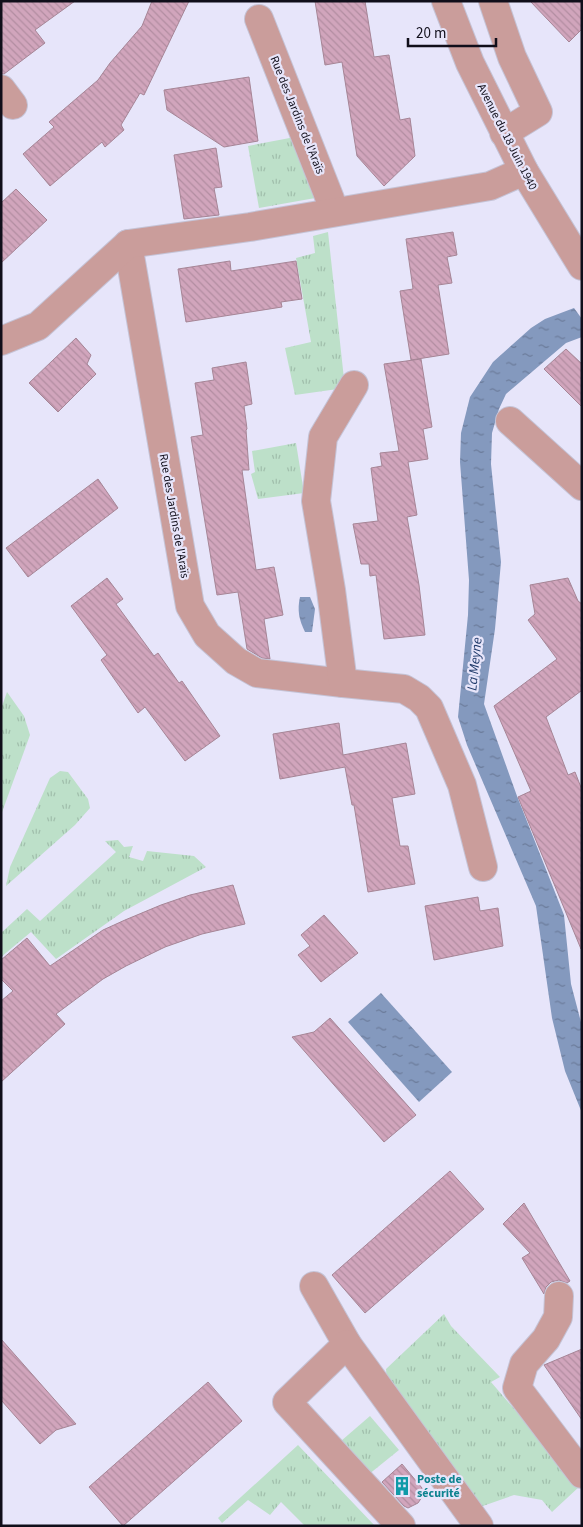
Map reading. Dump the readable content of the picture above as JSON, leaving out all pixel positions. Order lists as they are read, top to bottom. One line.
{"streets":{"street":["Rue des Jardins de l'Araïs","Avenue du 18 Juin 1940"]},"water":["La Meyne"],"places":{"building":["Poste de sécurité"]},"scale_bar":"20 m"}
